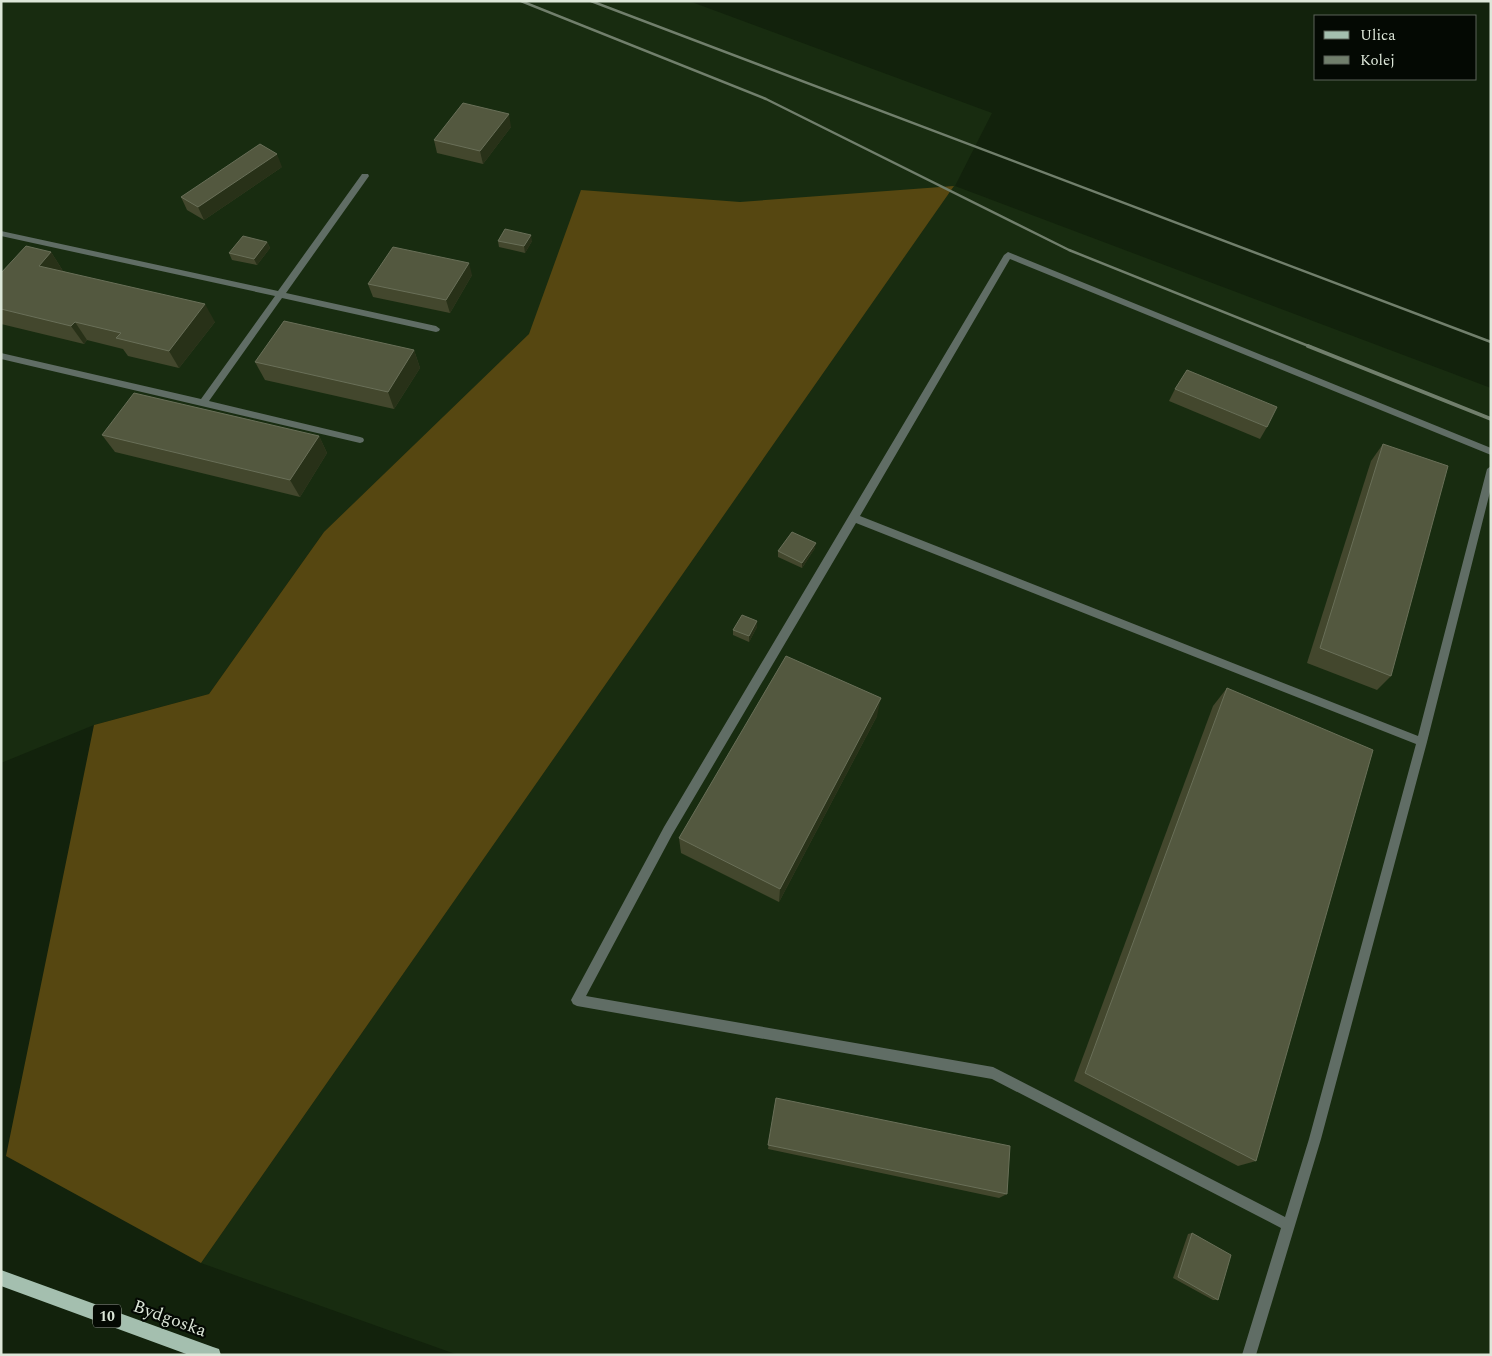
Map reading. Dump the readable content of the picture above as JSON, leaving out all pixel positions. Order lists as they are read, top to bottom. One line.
{"streets":{"main road":["10","Bydgoska"]},"legend":["Ulica","Kolej"]}
